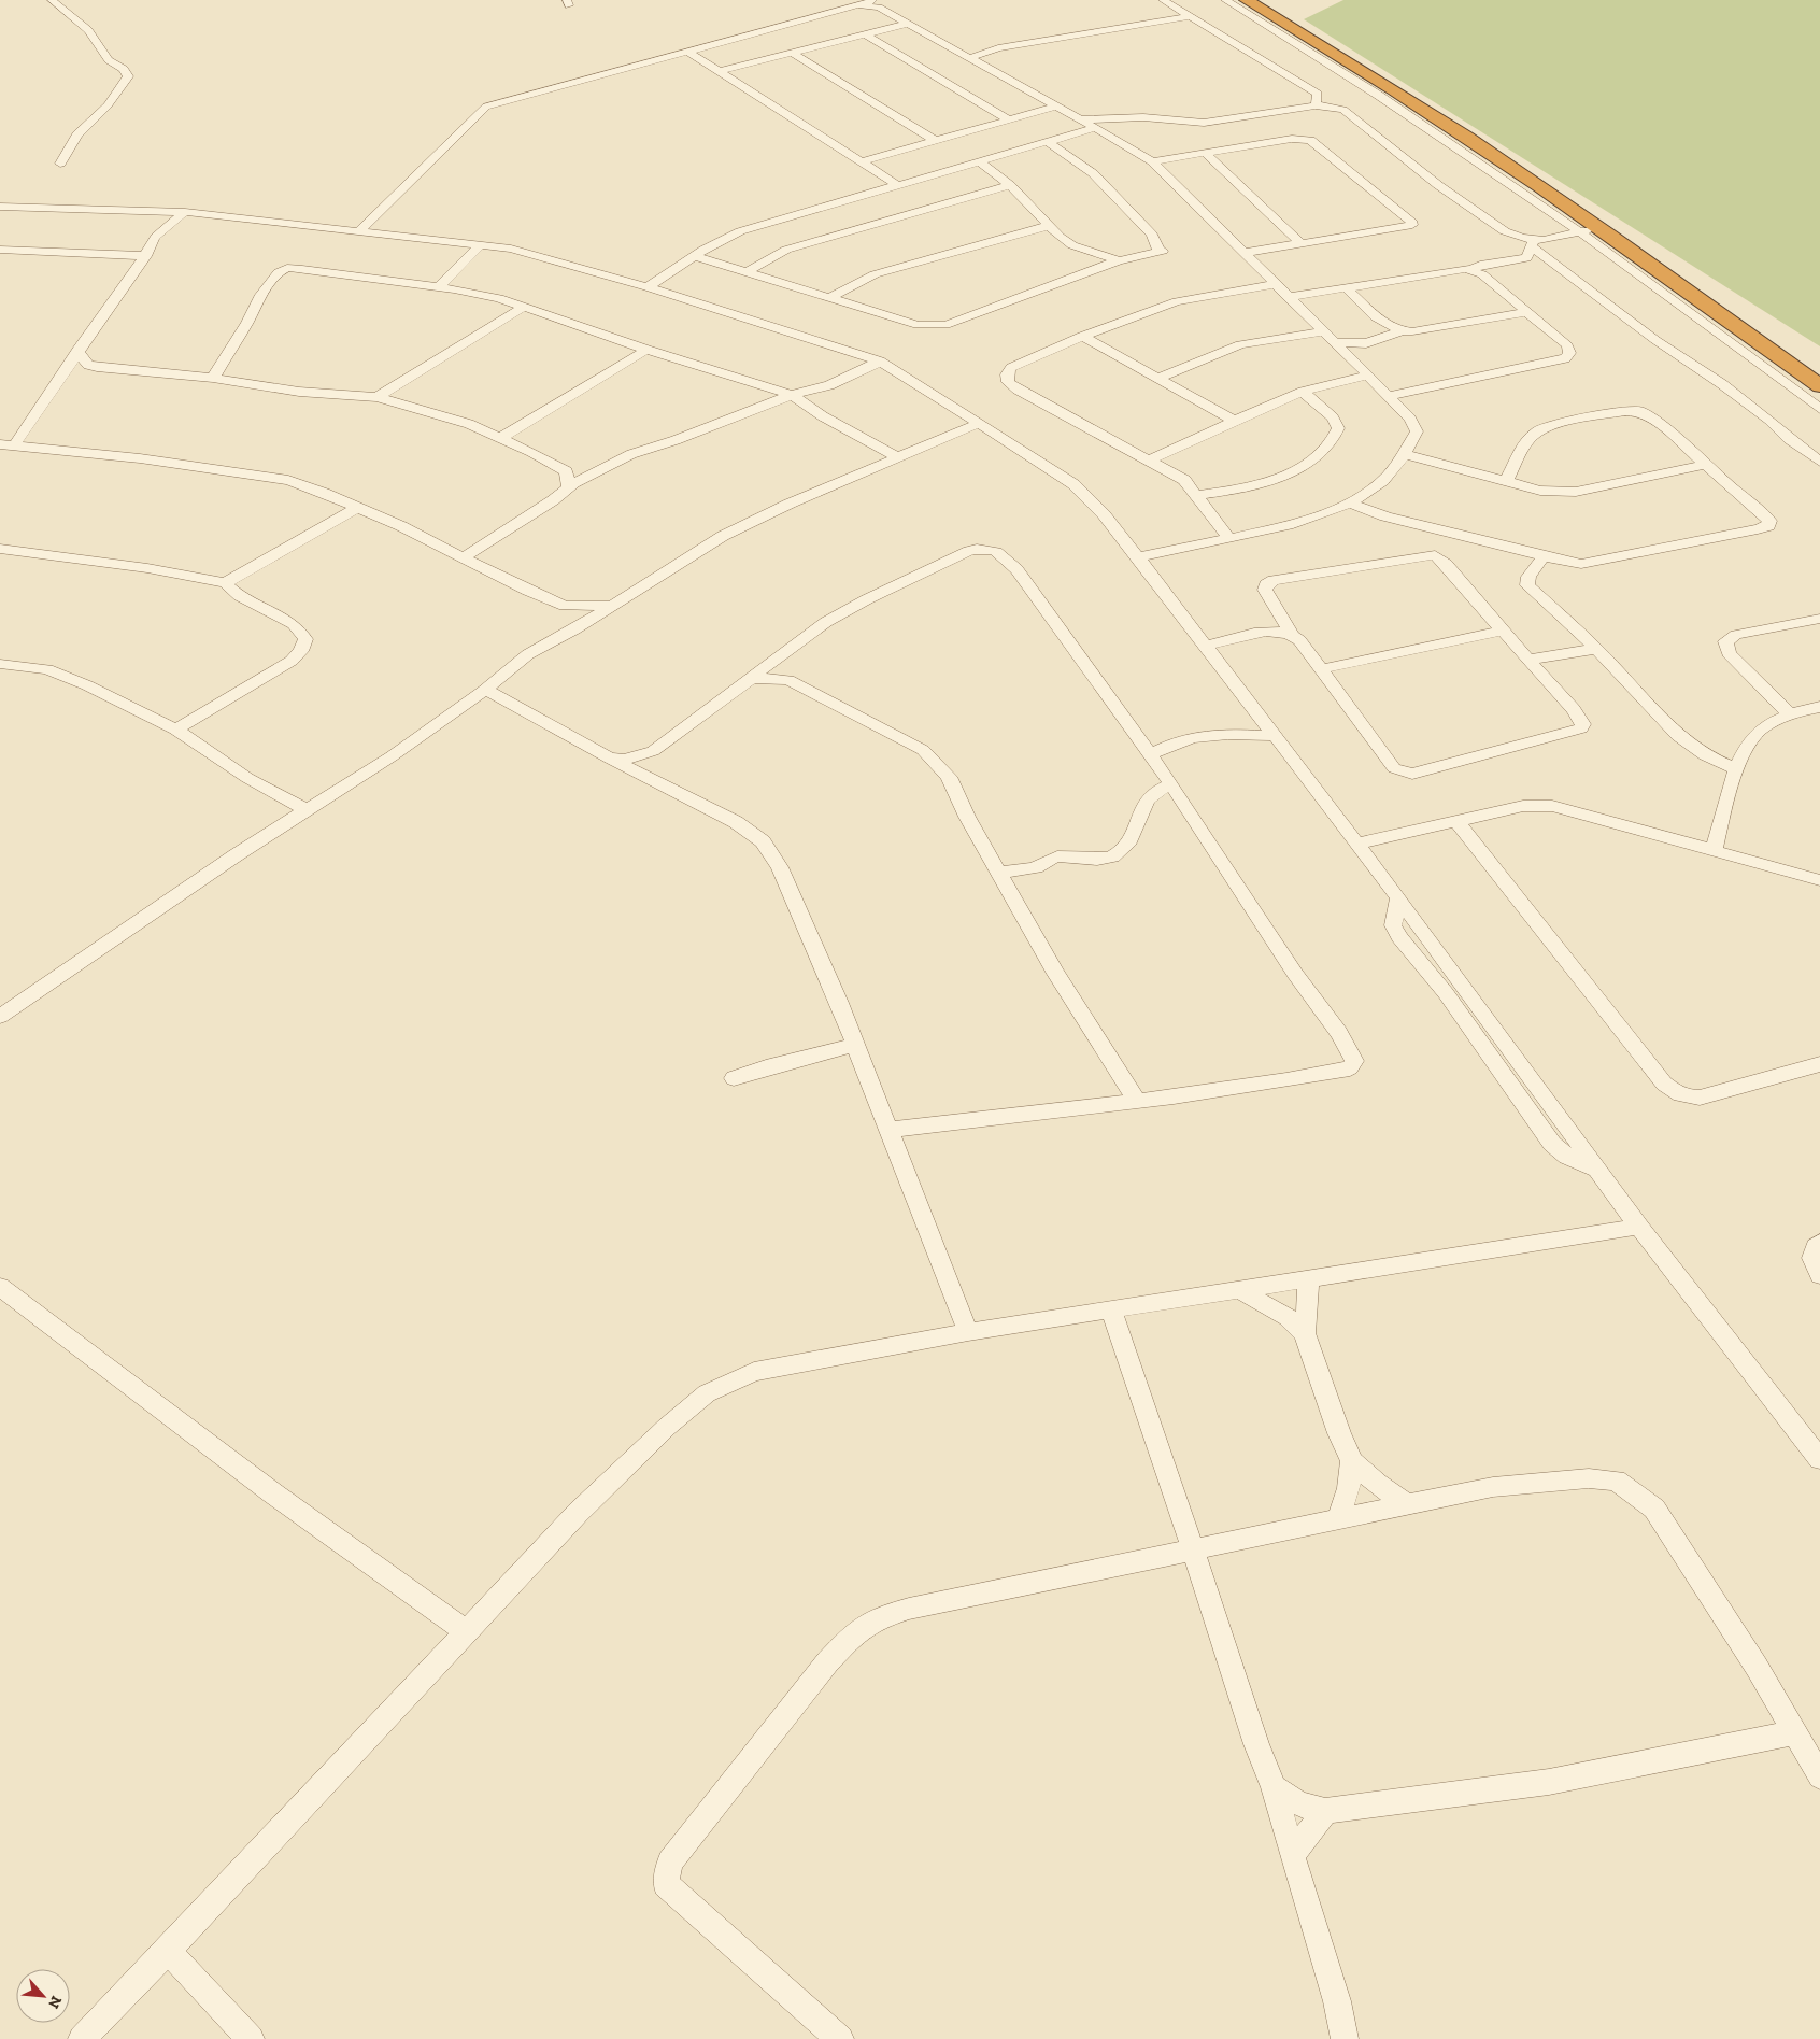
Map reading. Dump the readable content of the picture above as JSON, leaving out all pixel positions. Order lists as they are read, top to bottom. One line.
{"north":"bottom right"}
